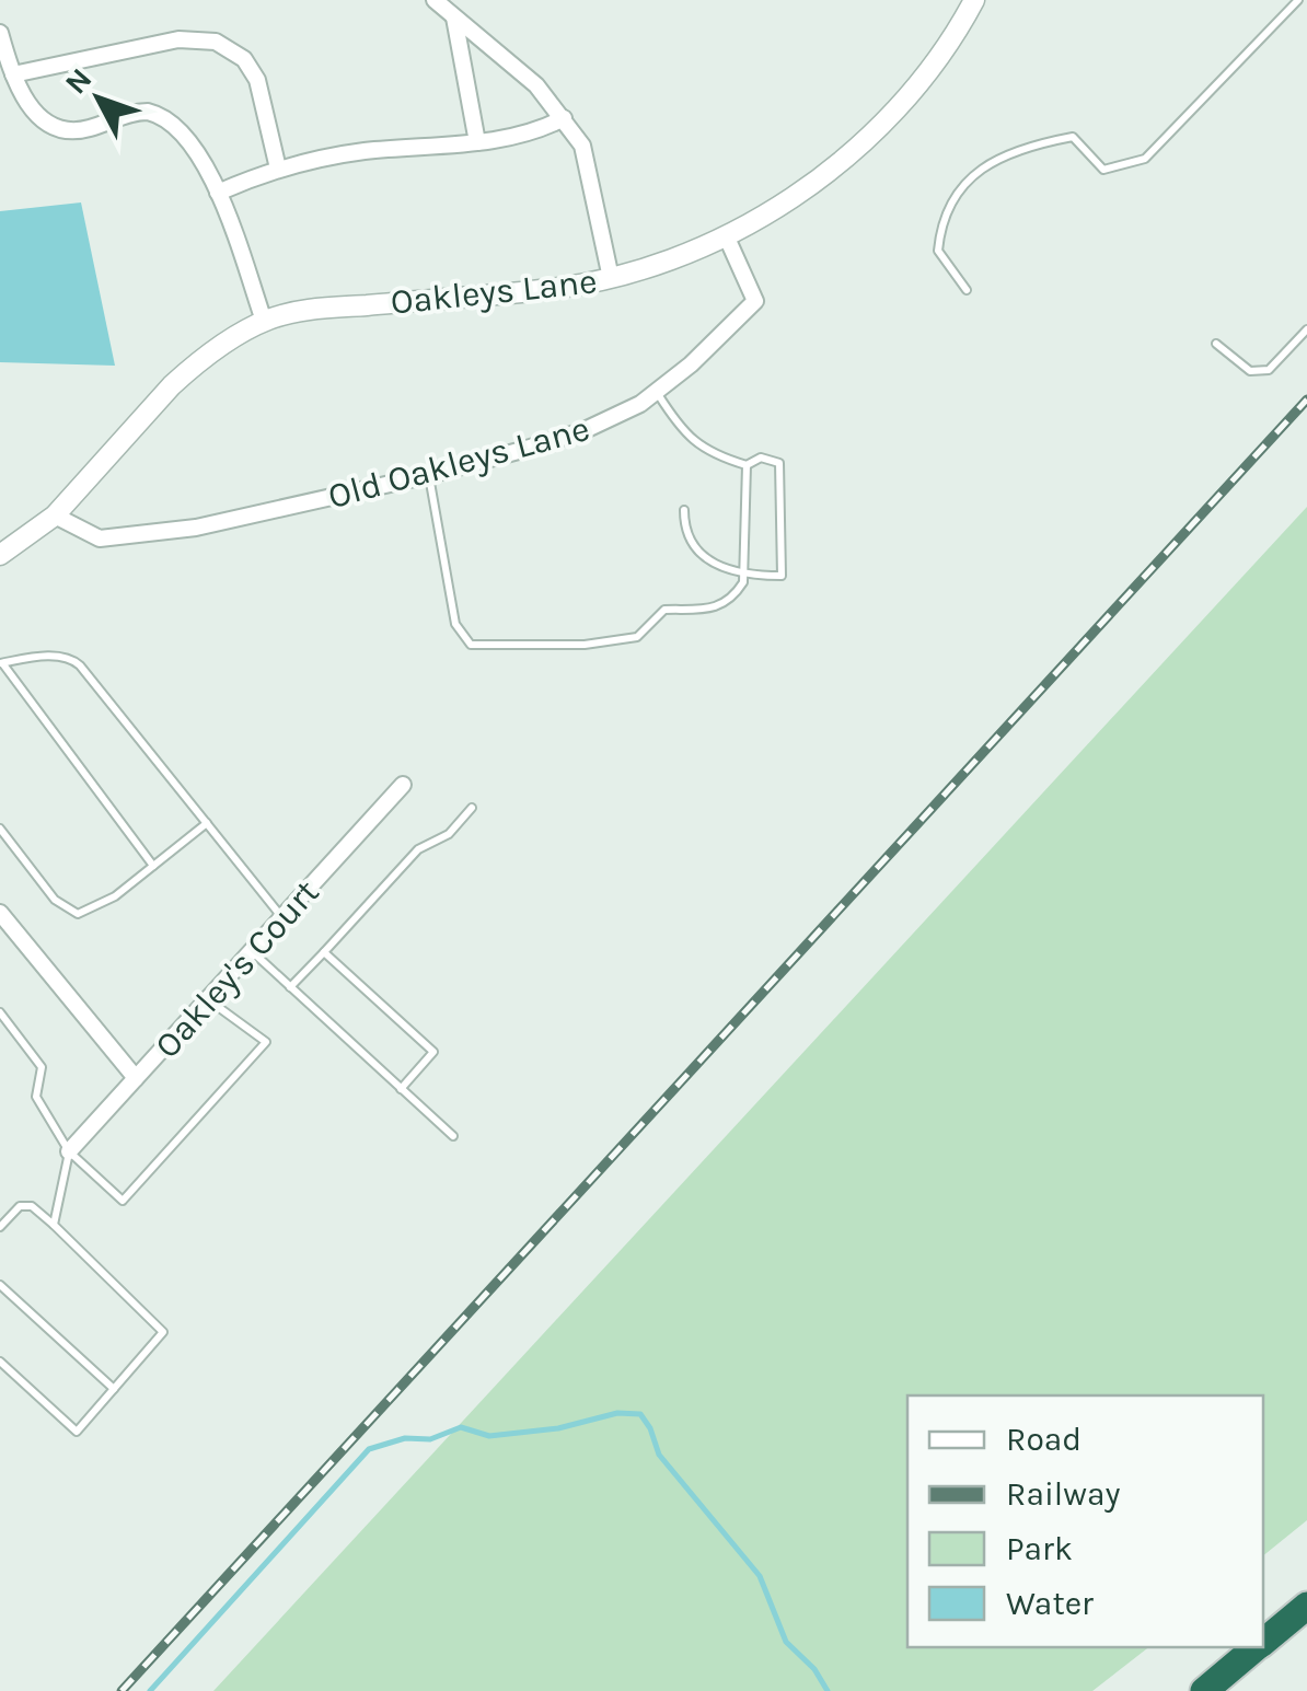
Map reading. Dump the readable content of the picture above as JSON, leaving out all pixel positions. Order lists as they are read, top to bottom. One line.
{"streets":{"street":["Oakleys Lane","Old Oakleys Lane","Oakley's Court"]},"crossings":[["Oakleys Lane","Old Oakleys Lane"]],"legend":["Road","Railway","Park","Water"],"north":"top left"}
